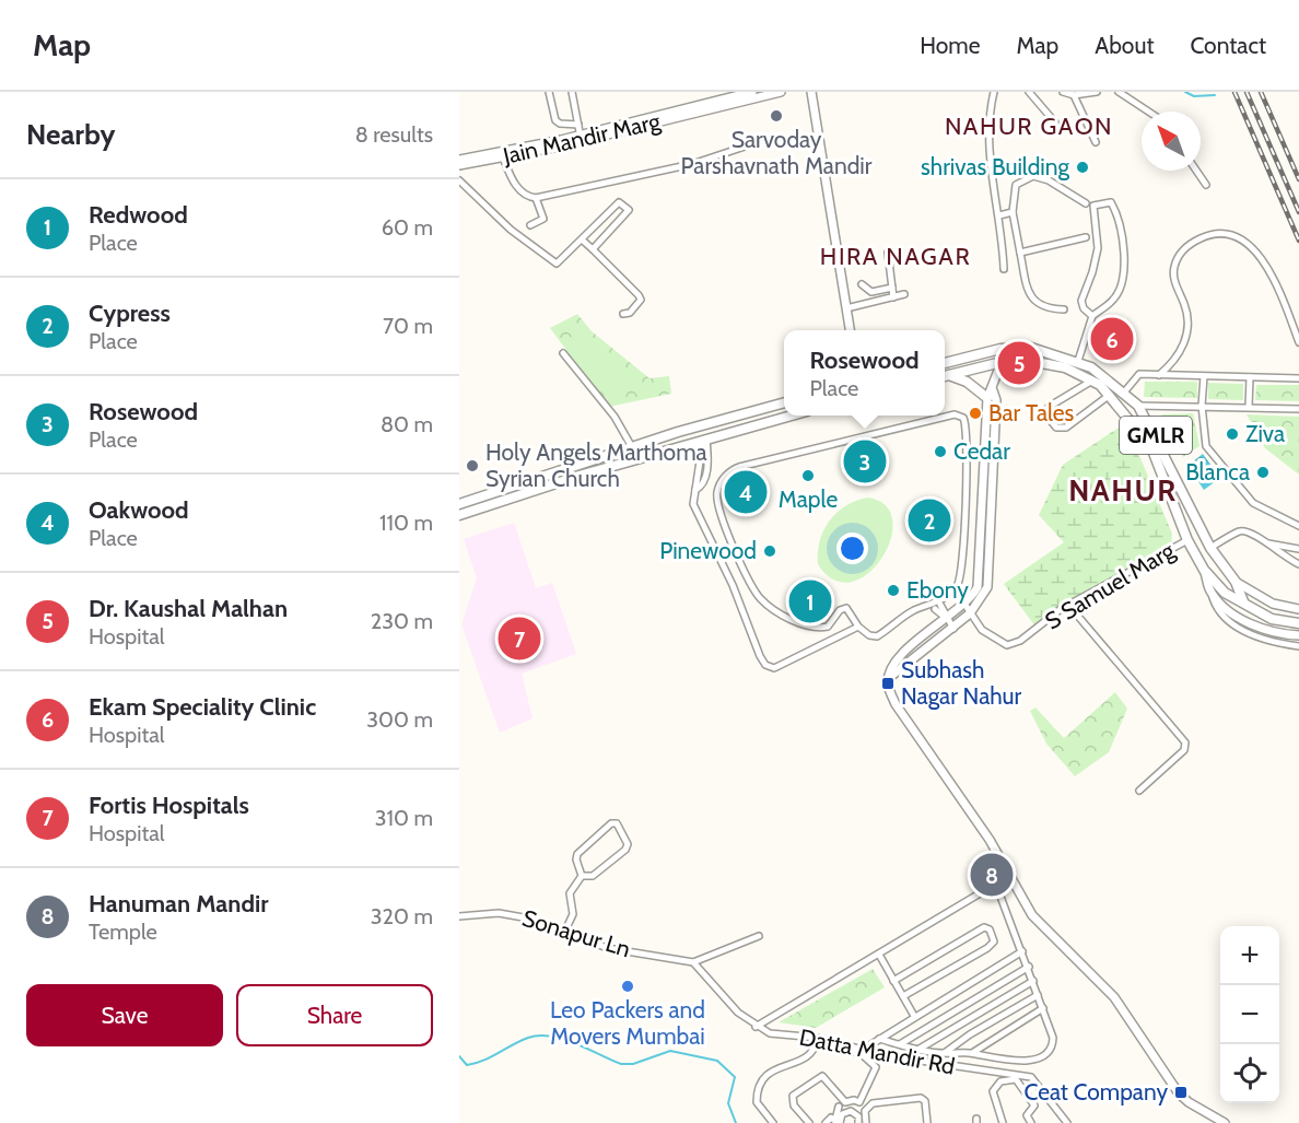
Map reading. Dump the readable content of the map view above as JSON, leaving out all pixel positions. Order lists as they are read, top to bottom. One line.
{"streets":{"main road":["GMLR"],"street":["Jain Mandir Marg","S Samuel Marg","Sonapur Ln","Datta Mandir Rd"]},"crossings":[["GMLR","S Samuel Marg"],["Sonapur Ln","Datta Mandir Rd"]],"districts":["NAHUR GAON","HIRA NAGAR","NAHUR"],"places":{"other":["Sarvoday Parshavnath Mandir","shrivas Building","Bar Tales","Ziva","Cedar","Holy Angels Marthoma Syrian Church","Blanca","Maple","Pinewood","Ebony","Leo Packers and Movers Mumbai"],"transit":["Subhash Nagar Nahur","Ceat Company"]},"north":"top left","page":{"header":"Map","nav":["Home","Map","About","Contact"],"heading":["Nearby","8 results"],"list":[{"mark":"1","name":"Redwood","note":"Place","value":"60 m"},{"mark":"2","name":"Cypress","note":"Place","value":"70 m"},{"mark":"3","name":"Rosewood","note":"Place","value":"80 m"},{"mark":"4","name":"Oakwood","note":"Place","value":"110 m"},{"mark":"5","name":"Dr. Kaushal Malhan","note":"Hospital","value":"230 m"},{"mark":"6","name":"Ekam Speciality Clinic","note":"Hospital","value":"300 m"},{"mark":"7","name":"Fortis Hospitals","note":"Hospital","value":"310 m"},{"mark":"8","name":"Hanuman Mandir","note":"Temple","value":"320 m"}],"pins":["6","5","3","4","2","1","7","8"],"popup":["Rosewood","Place"],"map_buttons":["+","−"],"buttons":["Save","Share"]}}
